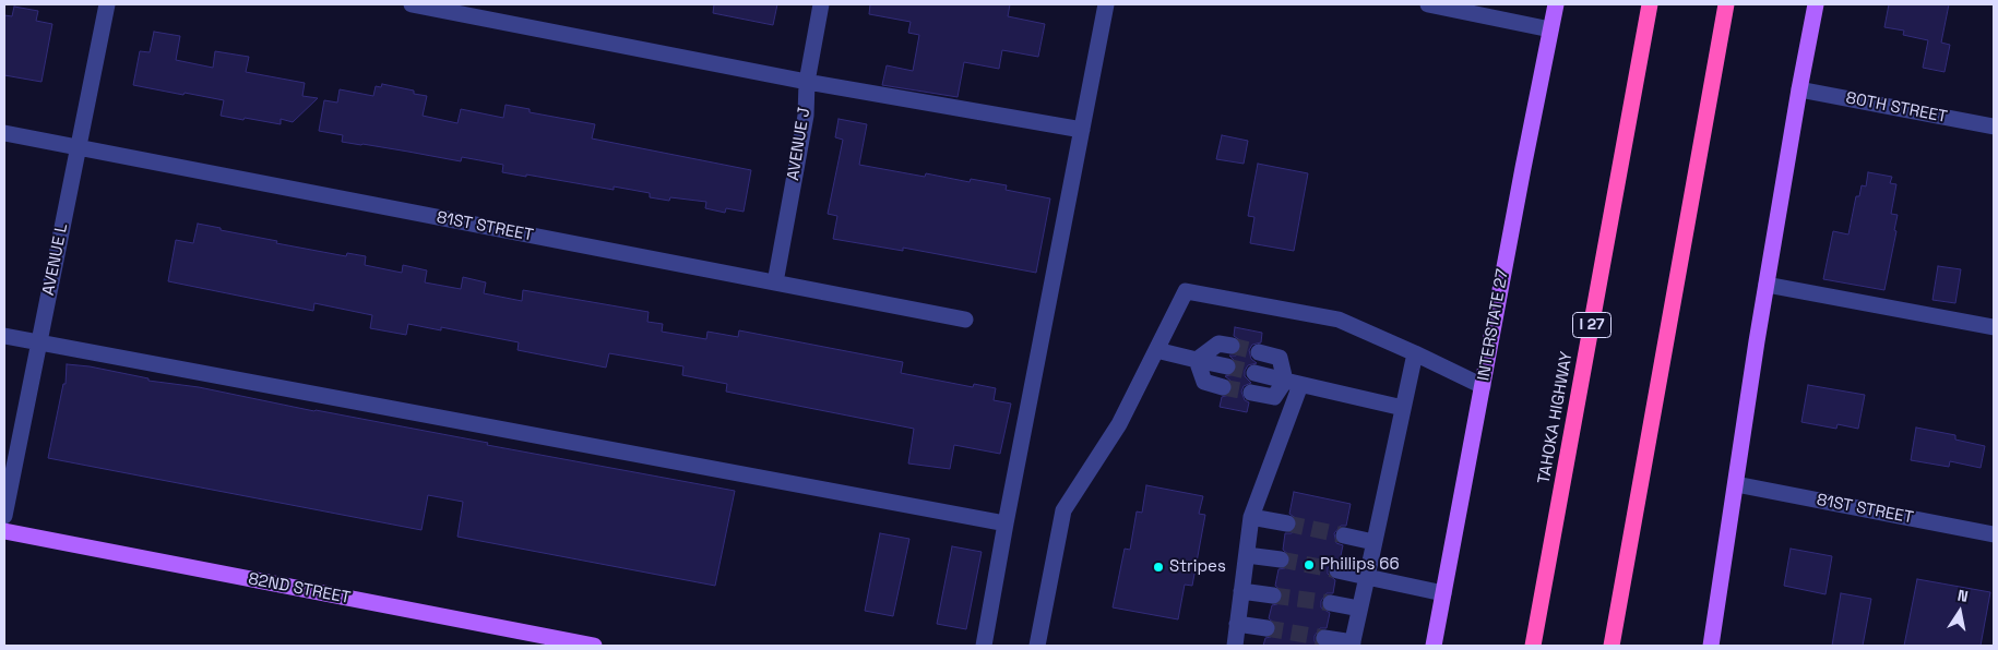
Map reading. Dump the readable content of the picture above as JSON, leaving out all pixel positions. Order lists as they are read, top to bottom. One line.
{"streets":{"highway":["I 27","TAHOKA HIGHWAY"],"main road":["INTERSTATE 27","82ND STREET"],"street":["80TH STREET","AVENUE J","81ST STREET","AVENUE L"]},"crossings":[["AVENUE J","81ST STREET"],["81ST STREET","AVENUE L"]],"places":["Phillips 66","Stripes"],"north":"top"}
